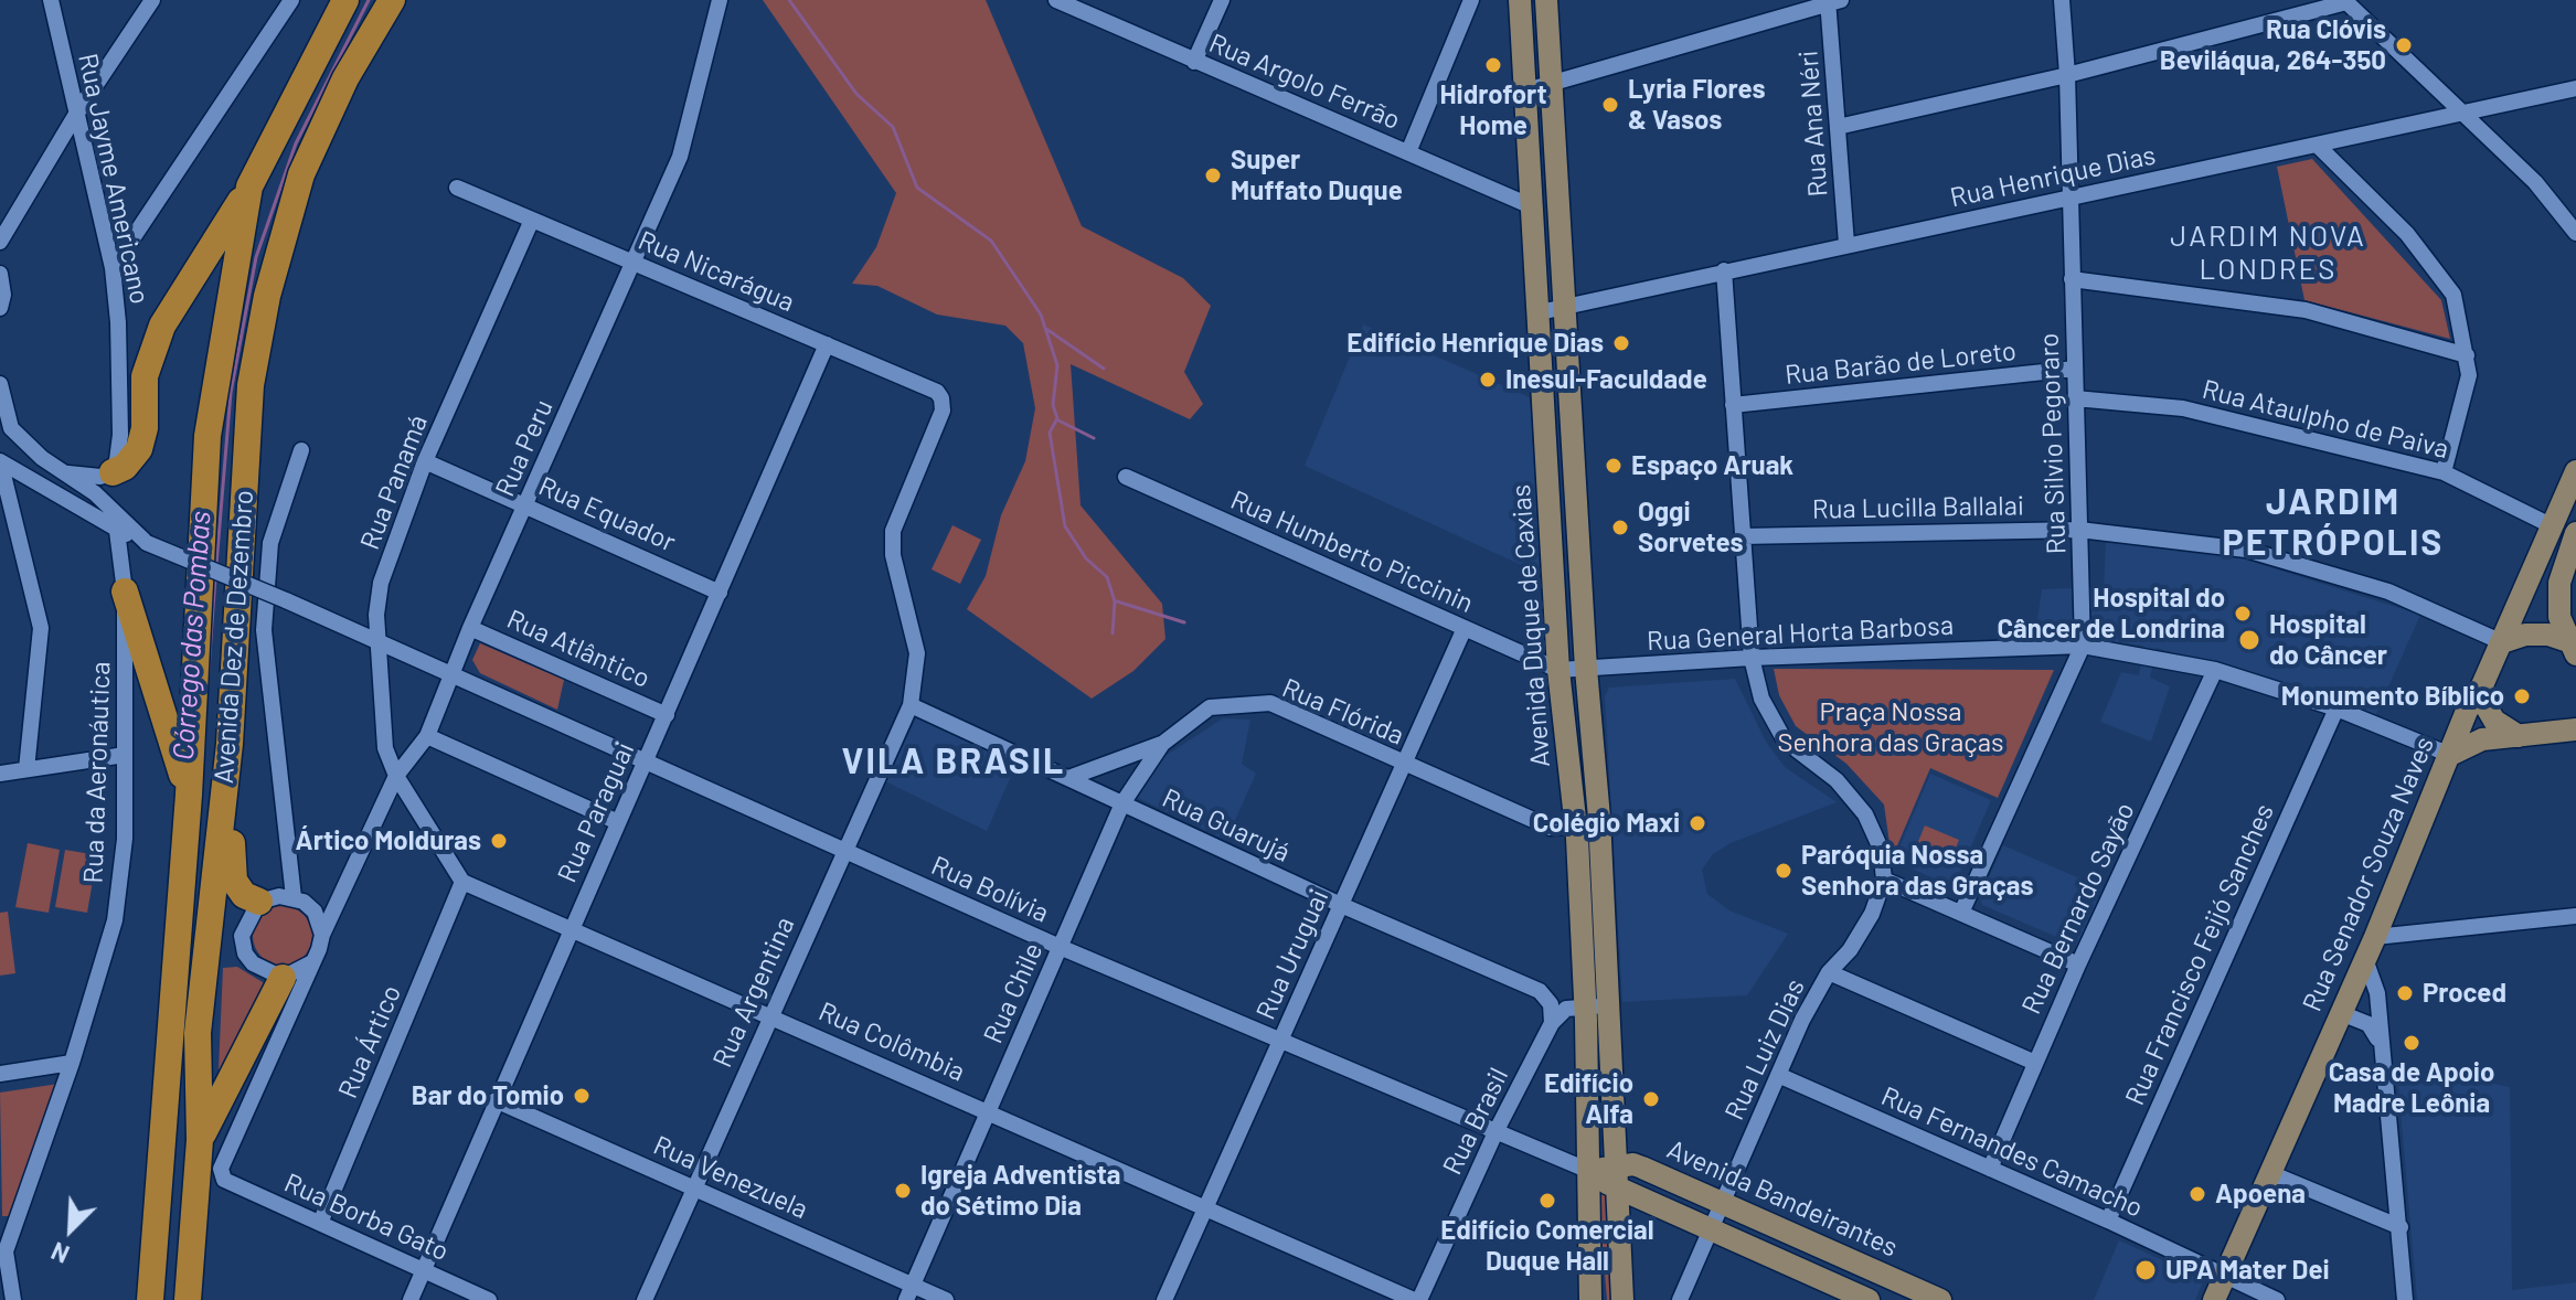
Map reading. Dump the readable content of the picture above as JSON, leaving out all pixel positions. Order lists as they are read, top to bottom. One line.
{"streets":{"highway":["Avenida Dez de Dezembro"],"main road":["Avenida Duque de Caxias","Rua Senador Souza Naves","Avenida Bandeirantes"],"street":["Rua Argolo Ferrão","Rua Ana Néri","Rua Henrique Dias","Rua Jayme Americano","Rua Nicarágua","Rua Barão de Loreto","Rua Ataulpho de Paiva","Rua Silvio Pegoraro","Rua Peru","Rua Panamá","Rua Lucilla Ballalai","Rua Equador","Rua Humberto Piccinin","Rua General Horta Barbosa","Rua Atlântico","Rua Flórida","Rua da Aeronáutica","Rua Paraguai","Rua Guarujá","Rua Bolívia","Rua Bernardo Sayão","Rua Uruguai","Rua Francisco Feijó Sanches","Rua Argentina","Rua Chile","Rua Ártico","Rua Colômbia","Rua Luiz Dias","Rua Brasil","Rua Fernandes Camacho","Rua Venezuela","Rua Borba Gato"]},"crossings":[["Rua Argolo Ferrão","Avenida Duque de Caxias"],["Rua Ana Néri","Rua Henrique Dias"],["Rua Henrique Dias","Rua Silvio Pegoraro"],["Rua Henrique Dias","Avenida Duque de Caxias"],["Rua Nicarágua","Rua Peru"],["Rua Nicarágua","Rua Panamá"],["Rua Nicarágua","Rua Paraguai"],["Rua Nicarágua","Rua Argentina"],["Rua Barão de Loreto","Rua Silvio Pegoraro"],["Rua Ataulpho de Paiva","Rua Silvio Pegoraro"],["Rua Ataulpho de Paiva","Rua Senador Souza Naves"],["Rua Silvio Pegoraro","Rua Lucilla Ballalai"],["Rua Silvio Pegoraro","Rua General Horta Barbosa"],["Rua Peru","Rua Panamá"],["Rua Peru","Rua Equador"],["Rua Peru","Rua Atlântico"],["Rua Peru","Rua Bolívia"],["Rua Panamá","Rua Equador"],["Rua Panamá","Rua Bolívia"],["Rua Lucilla Ballalai","Rua Senador Souza Naves"],["Rua Equador","Rua Paraguai"],["Rua Humberto Piccinin","Avenida Duque de Caxias"],["Rua Humberto Piccinin","Rua General Horta Barbosa"],["Rua Humberto Piccinin","Rua Uruguai"],["Avenida Duque de Caxias","Rua General Horta Barbosa"],["Avenida Duque de Caxias","Rua Flórida"],["Avenida Duque de Caxias","Rua Bolívia"],["Avenida Duque de Caxias","Avenida Bandeirantes"],["Rua General Horta Barbosa","Rua Senador Souza Naves"],["Rua General Horta Barbosa","Rua Bernardo Sayão"],["Rua General Horta Barbosa","Rua Francisco Feijó Sanches"],["Rua Atlântico","Rua Paraguai"],["Rua Flórida","Rua Guarujá"],["Rua Flórida","Rua Uruguai"],["Rua Flórida","Rua Chile"],["Rua da Aeronáutica","Rua Bolívia"],["Rua Paraguai","Rua Bolívia"],["Rua Paraguai","Rua Colômbia"],["Rua Paraguai","Rua Venezuela"],["Rua Paraguai","Rua Borba Gato"],["Rua Guarujá","Rua Uruguai"],["Rua Guarujá","Rua Argentina"],["Rua Guarujá","Rua Chile"],["Rua Guarujá","Rua Brasil"],["Rua Senador Souza Naves","Rua Fernandes Camacho"],["Rua Bolívia","Rua Uruguai"],["Rua Bolívia","Rua Argentina"],["Rua Bolívia","Rua Chile"],["Rua Bolívia","Rua Brasil"],["Rua Bolívia","Avenida Bandeirantes"],["Rua Bernardo Sayão","Rua Fernandes Camacho"],["Rua Uruguai","Rua Colômbia"],["Rua Francisco Feijó Sanches","Rua Fernandes Camacho"],["Rua Argentina","Rua Colômbia"],["Rua Argentina","Rua Venezuela"],["Rua Chile","Rua Colômbia"],["Rua Chile","Rua Venezuela"],["Rua Ártico","Rua Colômbia"],["Rua Ártico","Rua Borba Gato"],["Rua Colômbia","Rua Brasil"],["Rua Luiz Dias","Rua Fernandes Camacho"],["Rua Luiz Dias","Avenida Bandeirantes"]],"districts":["JARDIM NOVA LONDRES","JARDIM PETRÓPOLIS","VILA BRASIL"],"water":["Córrego das Pombas"],"parks":["Praça Nossa Senhora das Graças"],"places":["Rua Clóvis Beviláqua, 264-350","Hidrofort Home","Lyria Flores & Vasos","Super Muffato Duque","Edifício Henrique Dias","Inesul-Faculdade","Espaço Aruak","Oggi Sorvetes","Hospital do Câncer de Londrina","Hospital do Câncer","Monumento Bíblico","Colégio Maxi","Ártico Molduras","Paróquia Nossa Senhora das Graças","Proced","Casa de Apoio Madre Leônia","Bar do Tomio","Edifício Alfa","Igreja Adventista do Sétimo Dia","Apoena","Edifício Comercial Duque Hall","UPA Mater Dei"],"north":"bottom left"}
